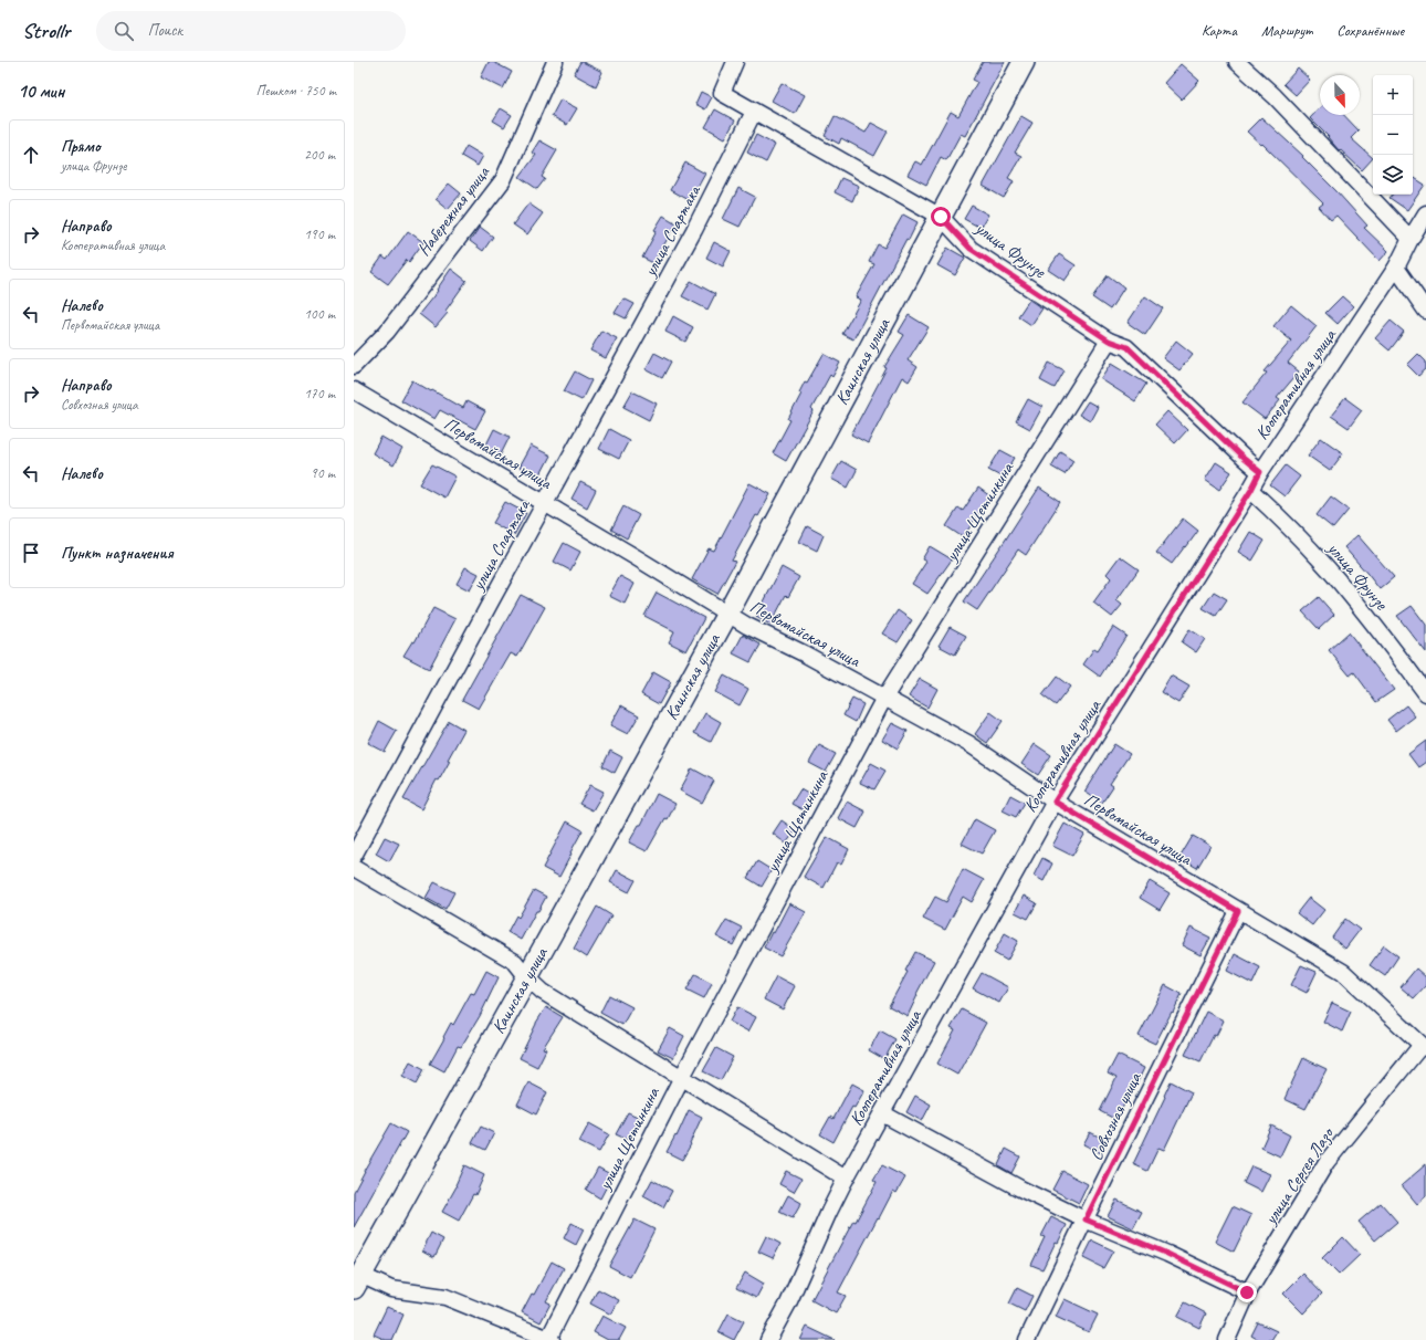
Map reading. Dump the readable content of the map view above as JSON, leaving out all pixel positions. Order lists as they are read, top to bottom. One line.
{"streets":{"main road":["Каинская улица"],"street":["Набережная улица","улица Спартака","улица Фрунзе","Кооперативная улица","Первомайская улица","улица Щетинкина","Совхозная улица","улица Сергея Лазо"]},"crossings":[["улица Спартака","улица Фрунзе"],["улица Спартака","Первомайская улица"],["улица Фрунзе","Каинская улица"],["улица Фрунзе","Кооперативная улица"],["улица Фрунзе","улица Щетинкина"],["Каинская улица","Первомайская улица"],["Кооперативная улица","Первомайская улица"],["Первомайская улица","улица Щетинкина"],["Первомайская улица","Совхозная улица"],["Первомайская улица","улица Сергея Лазо"]],"north":"bottom","page":{"header":"Strollr","search":"Поиск","nav":["Карта","Маршрут","Сохранённые"],"heading":["10 мин","Пешком · 750 m"],"map_buttons":["+","−"],"list":[["Прямо","улица Фрунзе","200 m"],["Направо","Кооперативная улица","190 m"],["Налево","Первомайская улица","100 m"],["Направо","Совхозная улица","170 m"],["Налево","90 m"],"Пункт назначения"]}}
